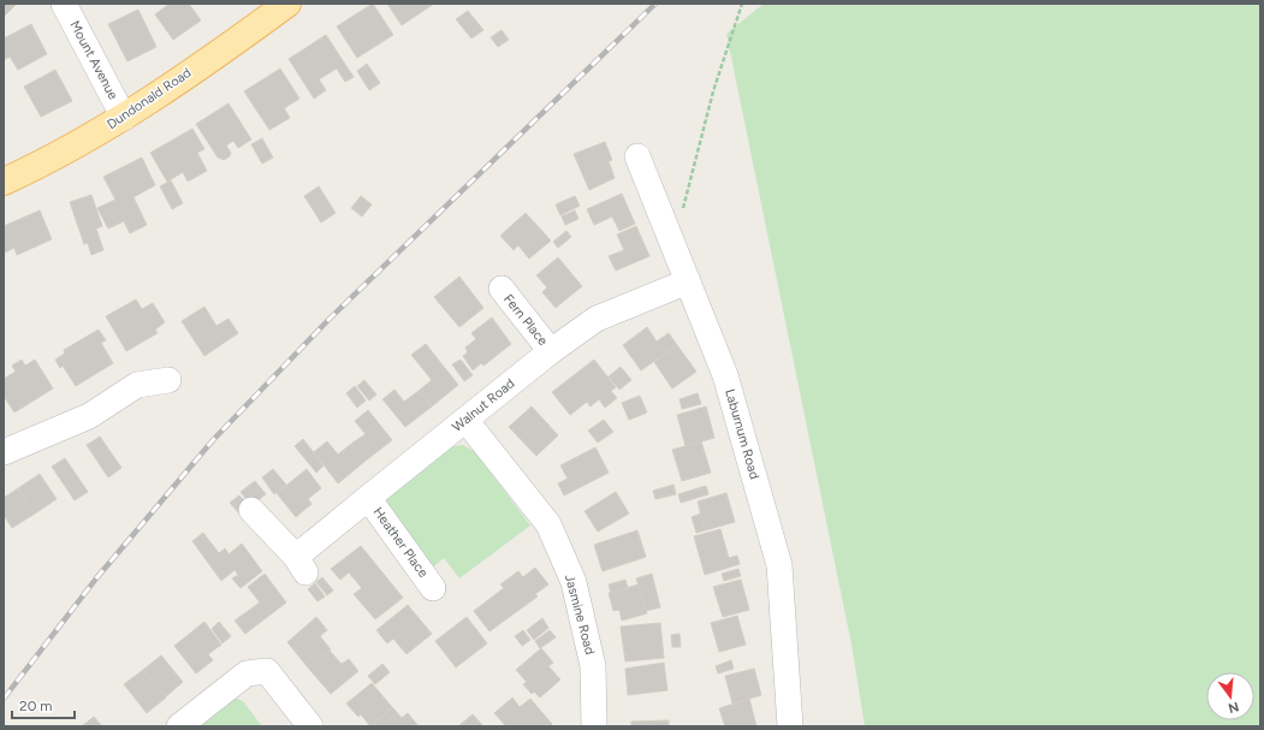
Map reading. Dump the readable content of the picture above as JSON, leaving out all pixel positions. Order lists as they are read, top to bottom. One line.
{"streets":{"main road":["Dundonald Road"],"street":["Mount Avenue","Fern Place","Walnut Road","Laburnum Road","Heather Place","Jasmine Road"]},"crossings":[["Mount Avenue","Dundonald Road"],["Fern Place","Walnut Road"],["Walnut Road","Laburnum Road"],["Walnut Road","Heather Place"],["Walnut Road","Jasmine Road"]],"scale_bar":"20 m","north":"bottom"}
